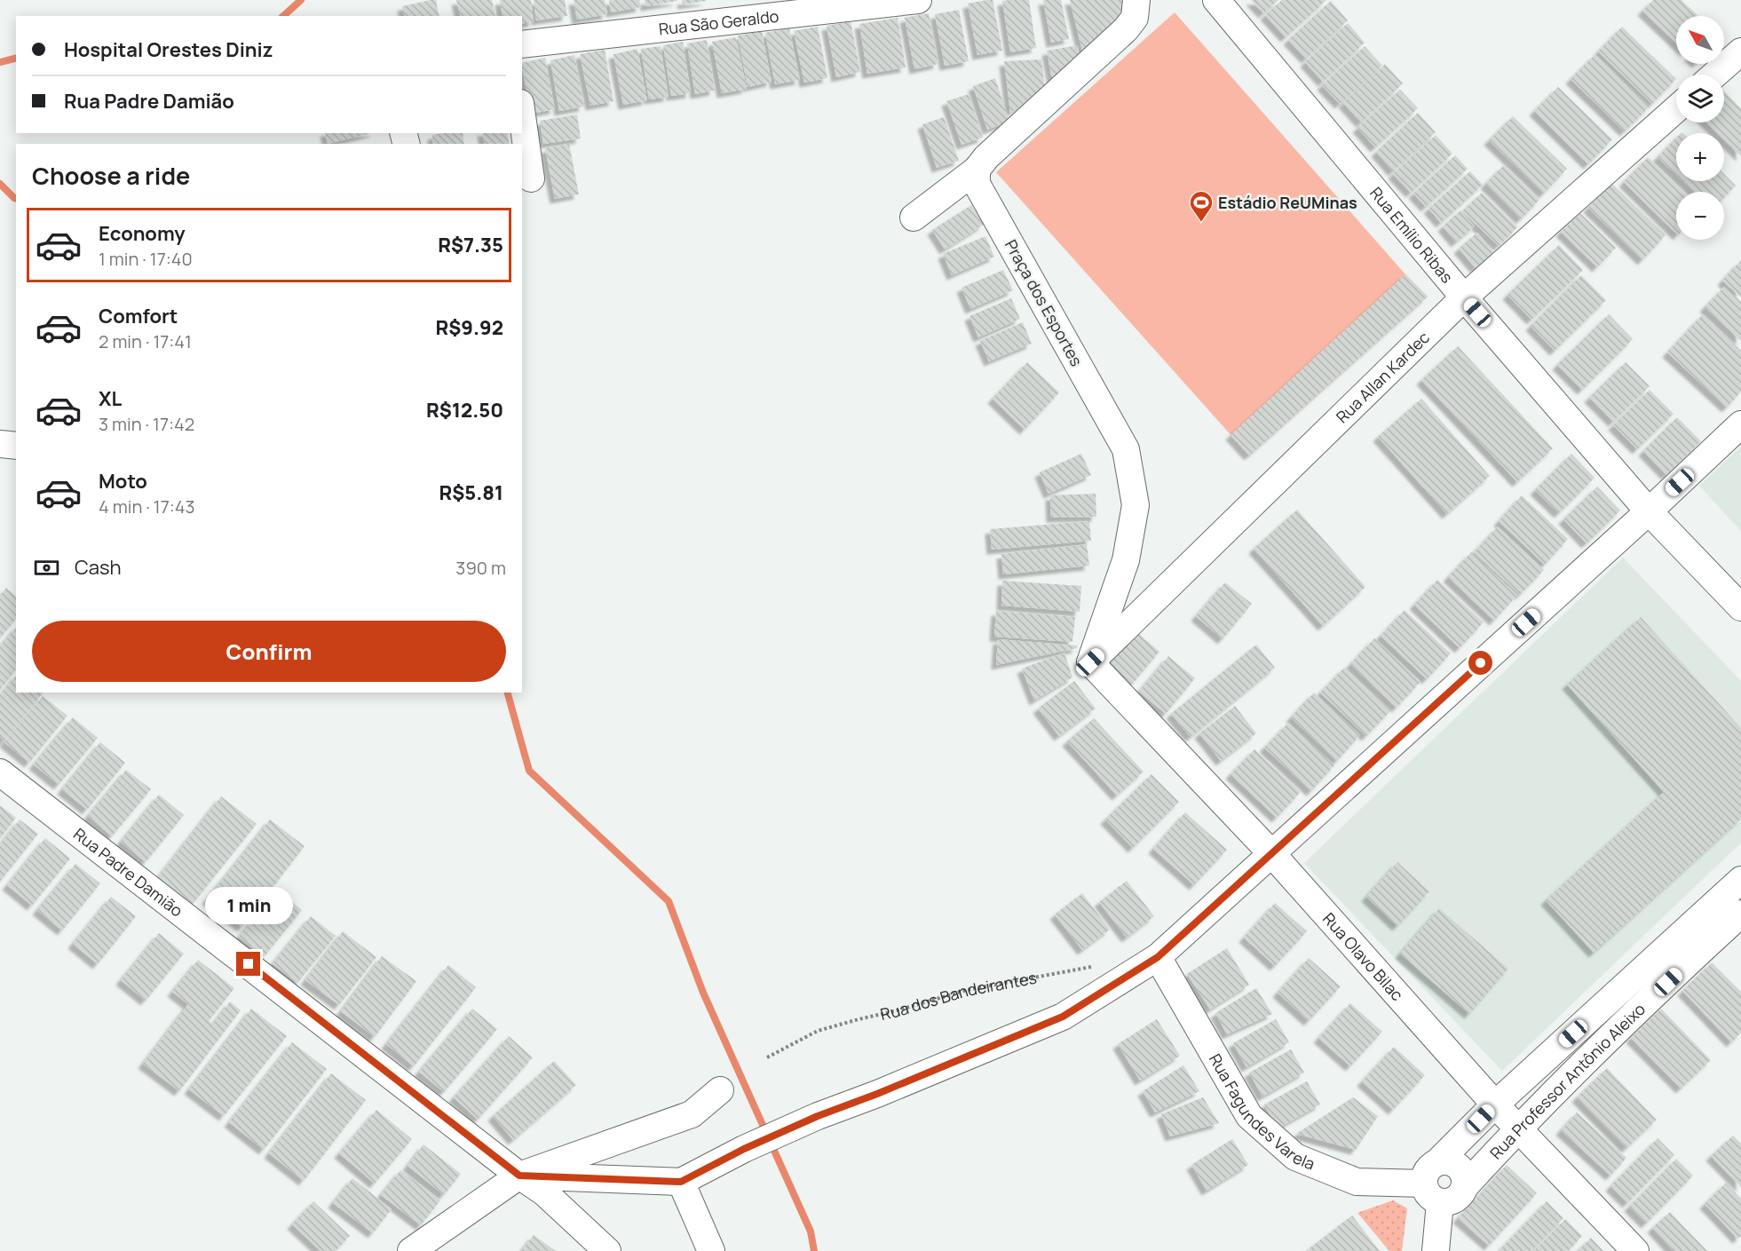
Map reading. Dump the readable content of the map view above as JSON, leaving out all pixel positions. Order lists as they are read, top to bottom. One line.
{"streets":{"street":["Rua São Geraldo","Rua Emílio Ribas","Praça dos Esportes","Rua Allan Kardec","Rua Padre Damião","Rua Olavo Bilac","Rua Professor Antônio Aleixo","Rua Fagundes Varela"],"path":["Rua dos Bandeirantes"]},"crossings":[["Rua Emílio Ribas","Rua Allan Kardec"],["Praça dos Esportes","Rua Allan Kardec"],["Praça dos Esportes","Rua Olavo Bilac"],["Rua Allan Kardec","Rua Olavo Bilac"],["Rua Olavo Bilac","Rua Professor Antônio Aleixo"],["Rua Professor Antônio Aleixo","Rua Fagundes Varela"]],"places":{"sports":["Estádio ReUMinas"]},"north":"top left","page":{"map_buttons":["+","−"],"banner":["Hospital Orestes Diniz","Rua Padre Damião"],"heading":"Choose a ride","list":[{"name":"Economy","note":"1 min · 17:40","value":"R$7.35"},{"name":"Comfort","note":"2 min · 17:41","value":"R$9.92"},{"name":"XL","note":"3 min · 17:42","value":"R$12.50"},{"name":"Moto","note":"4 min · 17:43","value":"R$5.81"}],"pay":["Cash","390 m"],"buttons":"Confirm","bubble":"1 min"}}
